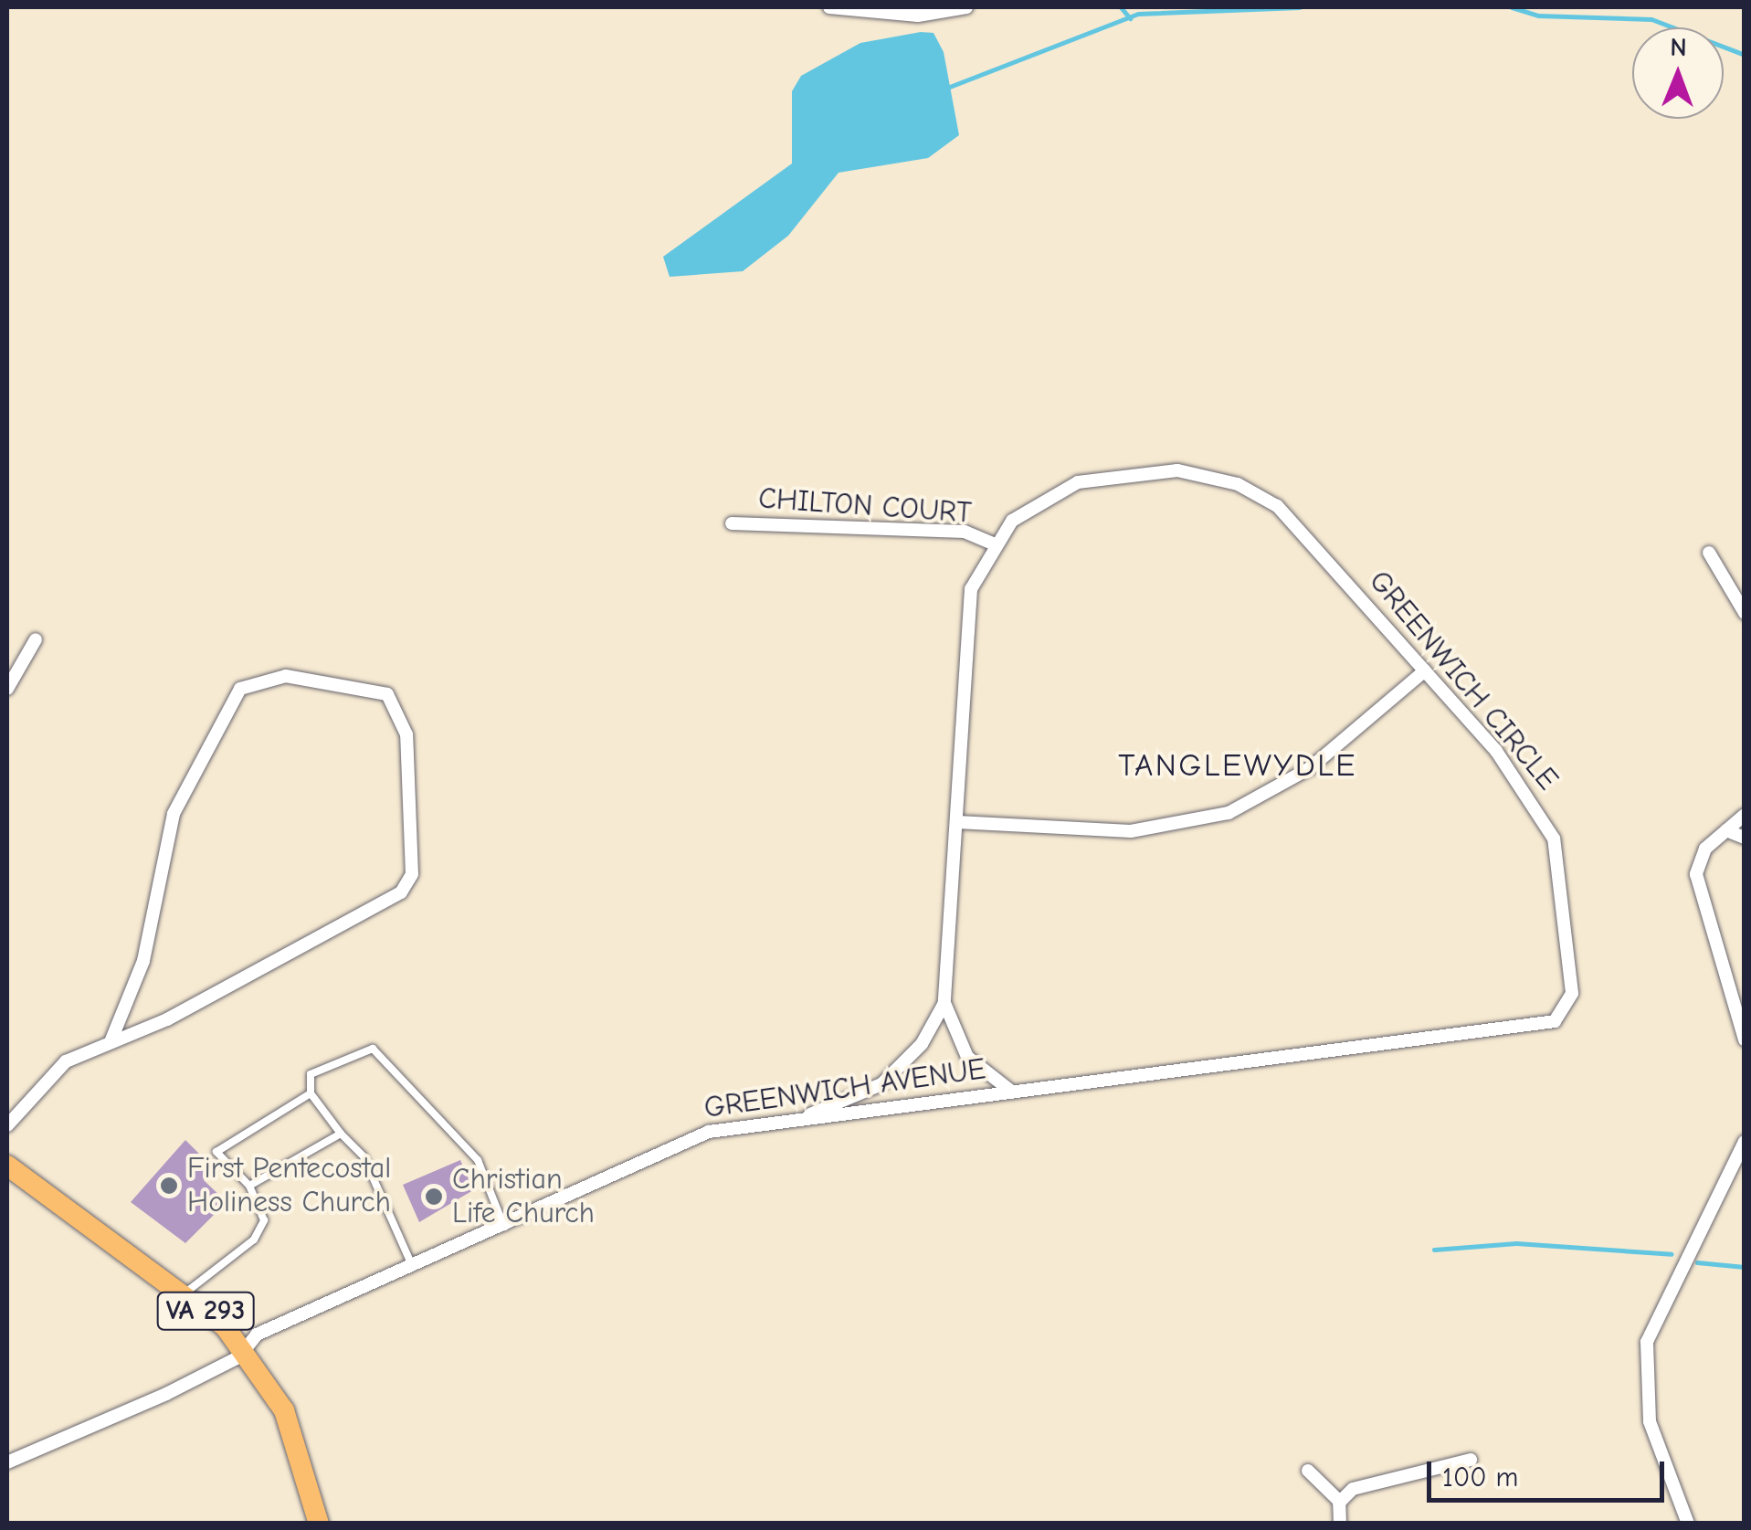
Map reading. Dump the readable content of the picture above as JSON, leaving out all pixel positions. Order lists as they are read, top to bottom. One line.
{"streets":{"main road":["VA 293"],"street":["CHILTON COURT","GREENWICH CIRCLE","GREENWICH AVENUE"]},"crossings":[["CHILTON COURT","GREENWICH CIRCLE"],["GREENWICH CIRCLE","GREENWICH AVENUE"],["GREENWICH AVENUE","VA 293"]],"districts":["TANGLEWYDLE"],"places":["First Pentecostal Holiness Church","Christian Life Church"],"scale_bar":"100 m","north":"top"}
